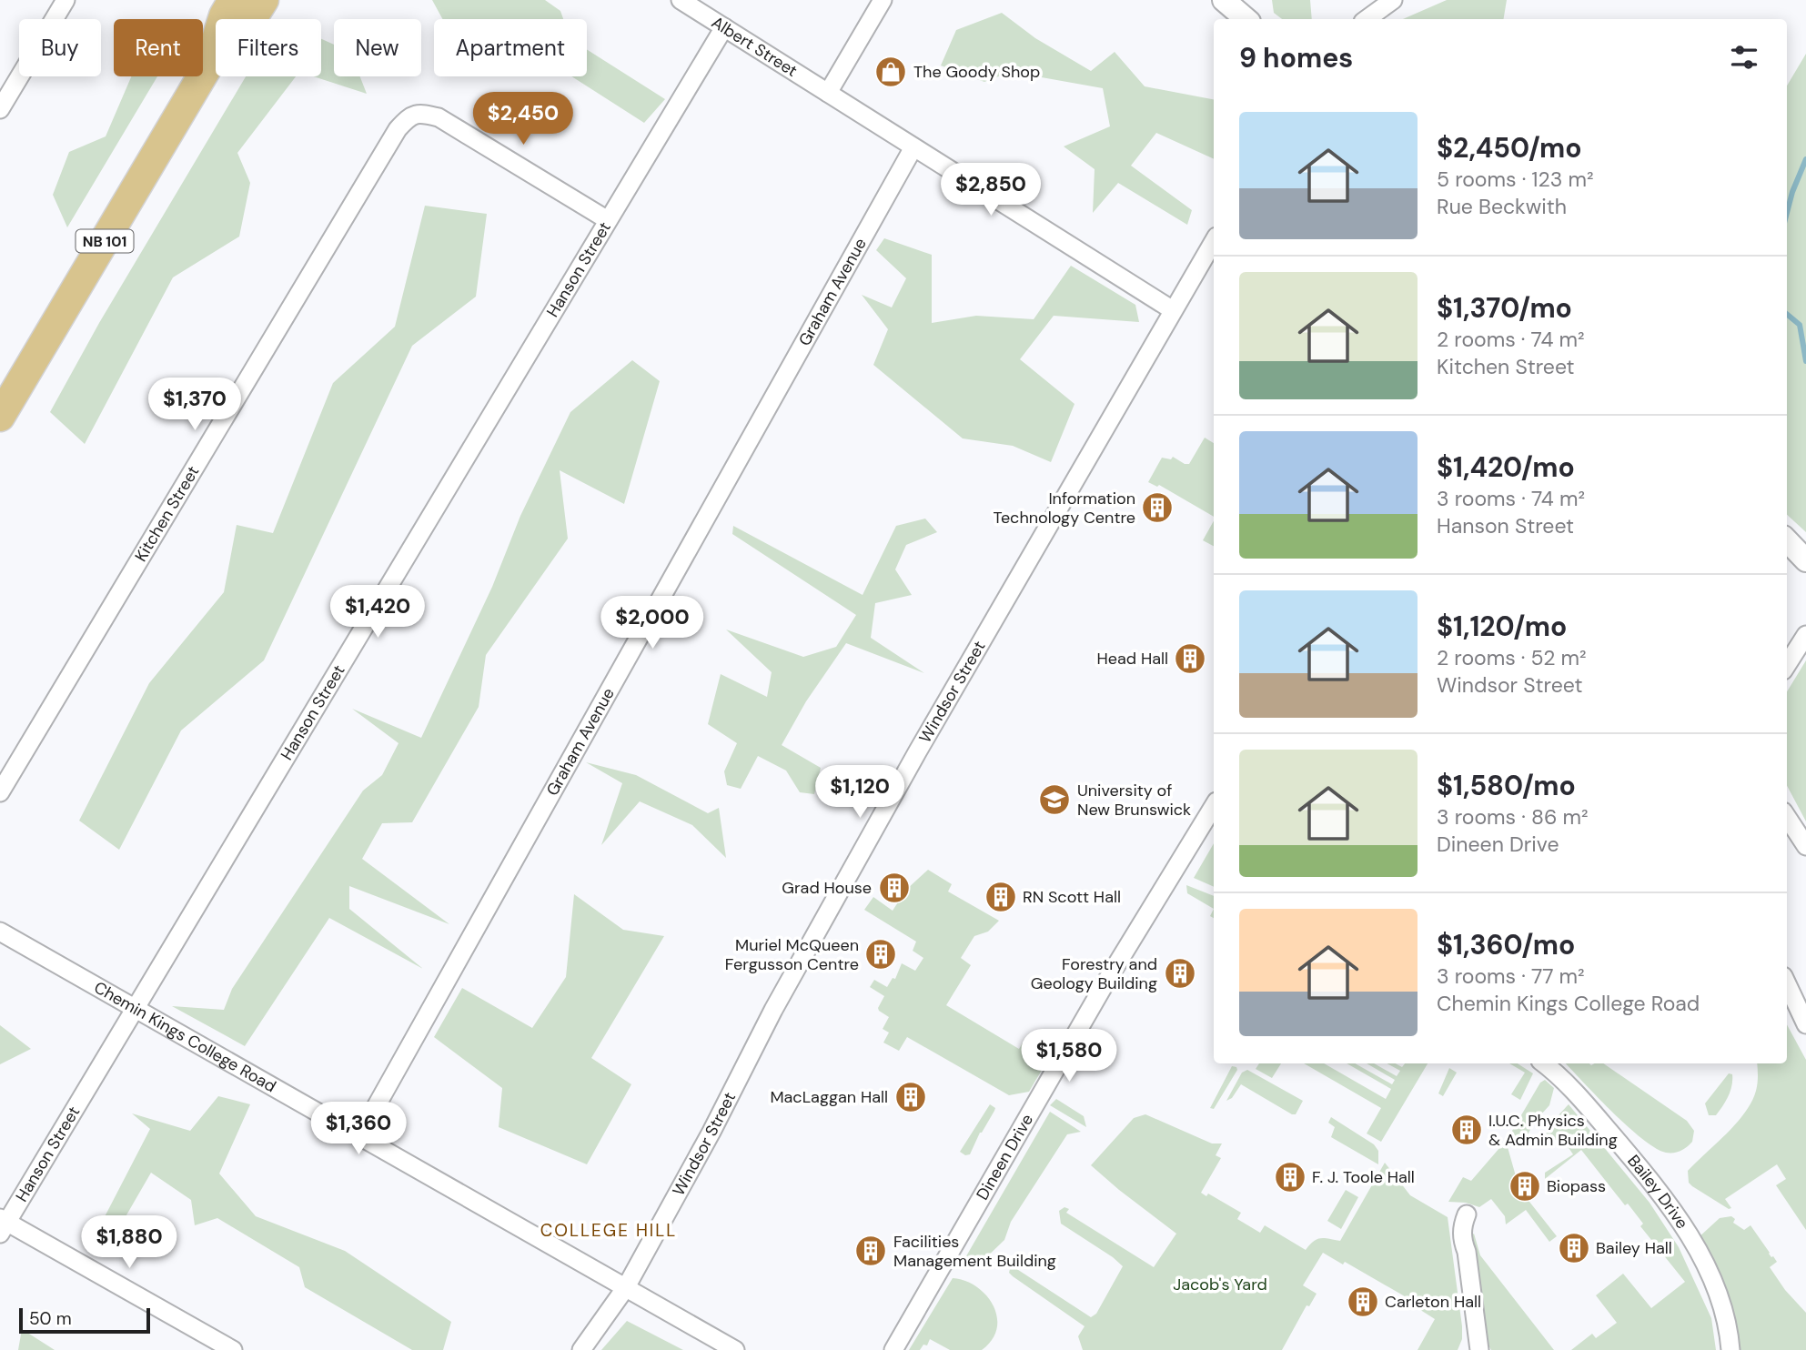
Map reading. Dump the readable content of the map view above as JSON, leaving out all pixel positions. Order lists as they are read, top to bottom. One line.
{"streets":{"main road":["NB 101"],"street":["Albert Street","Hanson Street","Graham Avenue","Kitchen Street","Windsor Street","Chemin Kings College Road","Dineen Drive","Bailey Drive"]},"crossings":[["Albert Street","Hanson Street"],["Albert Street","Graham Avenue"],["Albert Street","Windsor Street"],["Hanson Street","Kitchen Street"],["Hanson Street","Chemin Kings College Road"],["Graham Avenue","Chemin Kings College Road"],["Windsor Street","Chemin Kings College Road"]],"districts":["COLLEGE HILL"],"parks":["Jacob's Yard"],"places":{"shop":["The Goody Shop"],"building":["Information Technology Centre","Head Hall","Grad House","RN Scott Hall","Muriel McQueen Fergusson Centre","Forestry and Geology Building","MacLaggan Hall","I.U.C. Physics & Admin Building","F. J. Toole Hall","Biopass","Bailey Hall","Facilities Management Building","Carleton Hall"],"school or university":["University of New Brunswick"]},"scale_bar":"50 m","page":{"chip":["Buy","Rent","Filters","New","Apartment"],"heading":"9 homes","price":["$2,450","$2,850","$1,370","$1,420","$2,000","$1,120","$1,580","$1,360","$1,880"],"list":[{"name":"$2,450/mo","note":"5 rooms · 123 m² · Rue Beckwith"},{"name":"$1,370/mo","note":"2 rooms · 74 m² · Kitchen Street"},{"name":"$1,420/mo","note":"3 rooms · 74 m² · Hanson Street"},{"name":"$1,120/mo","note":"2 rooms · 52 m² · Windsor Street"},{"name":"$1,580/mo","note":"3 rooms · 86 m² · Dineen Drive"},{"name":"$1,360/mo","note":"3 rooms · 77 m² · Chemin Kings College Road"}],"scale":"50 m"}}
